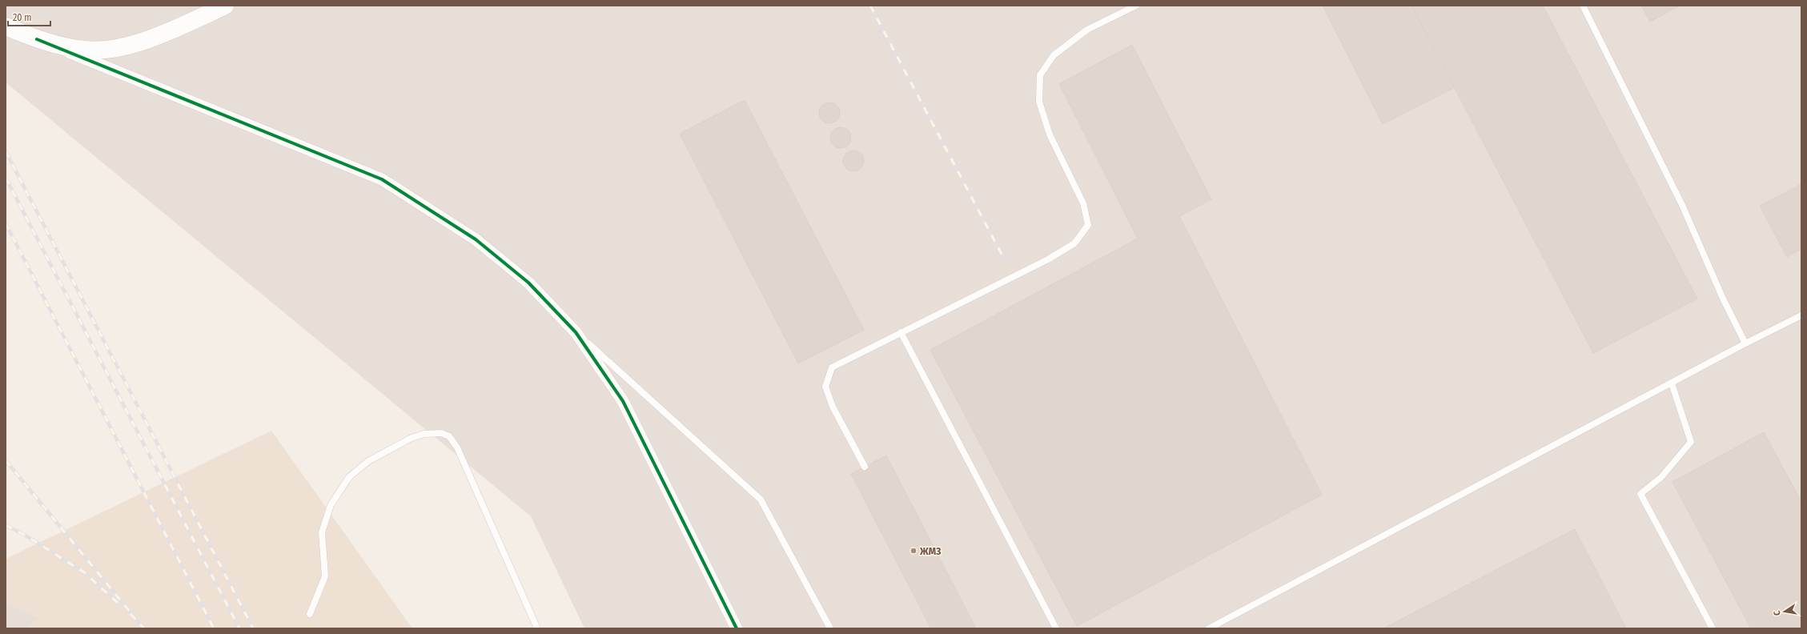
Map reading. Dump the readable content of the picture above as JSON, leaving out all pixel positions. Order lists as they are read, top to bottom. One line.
{"places":["ЖМЗ"],"scale_bar":"20 m","north":"left"}
